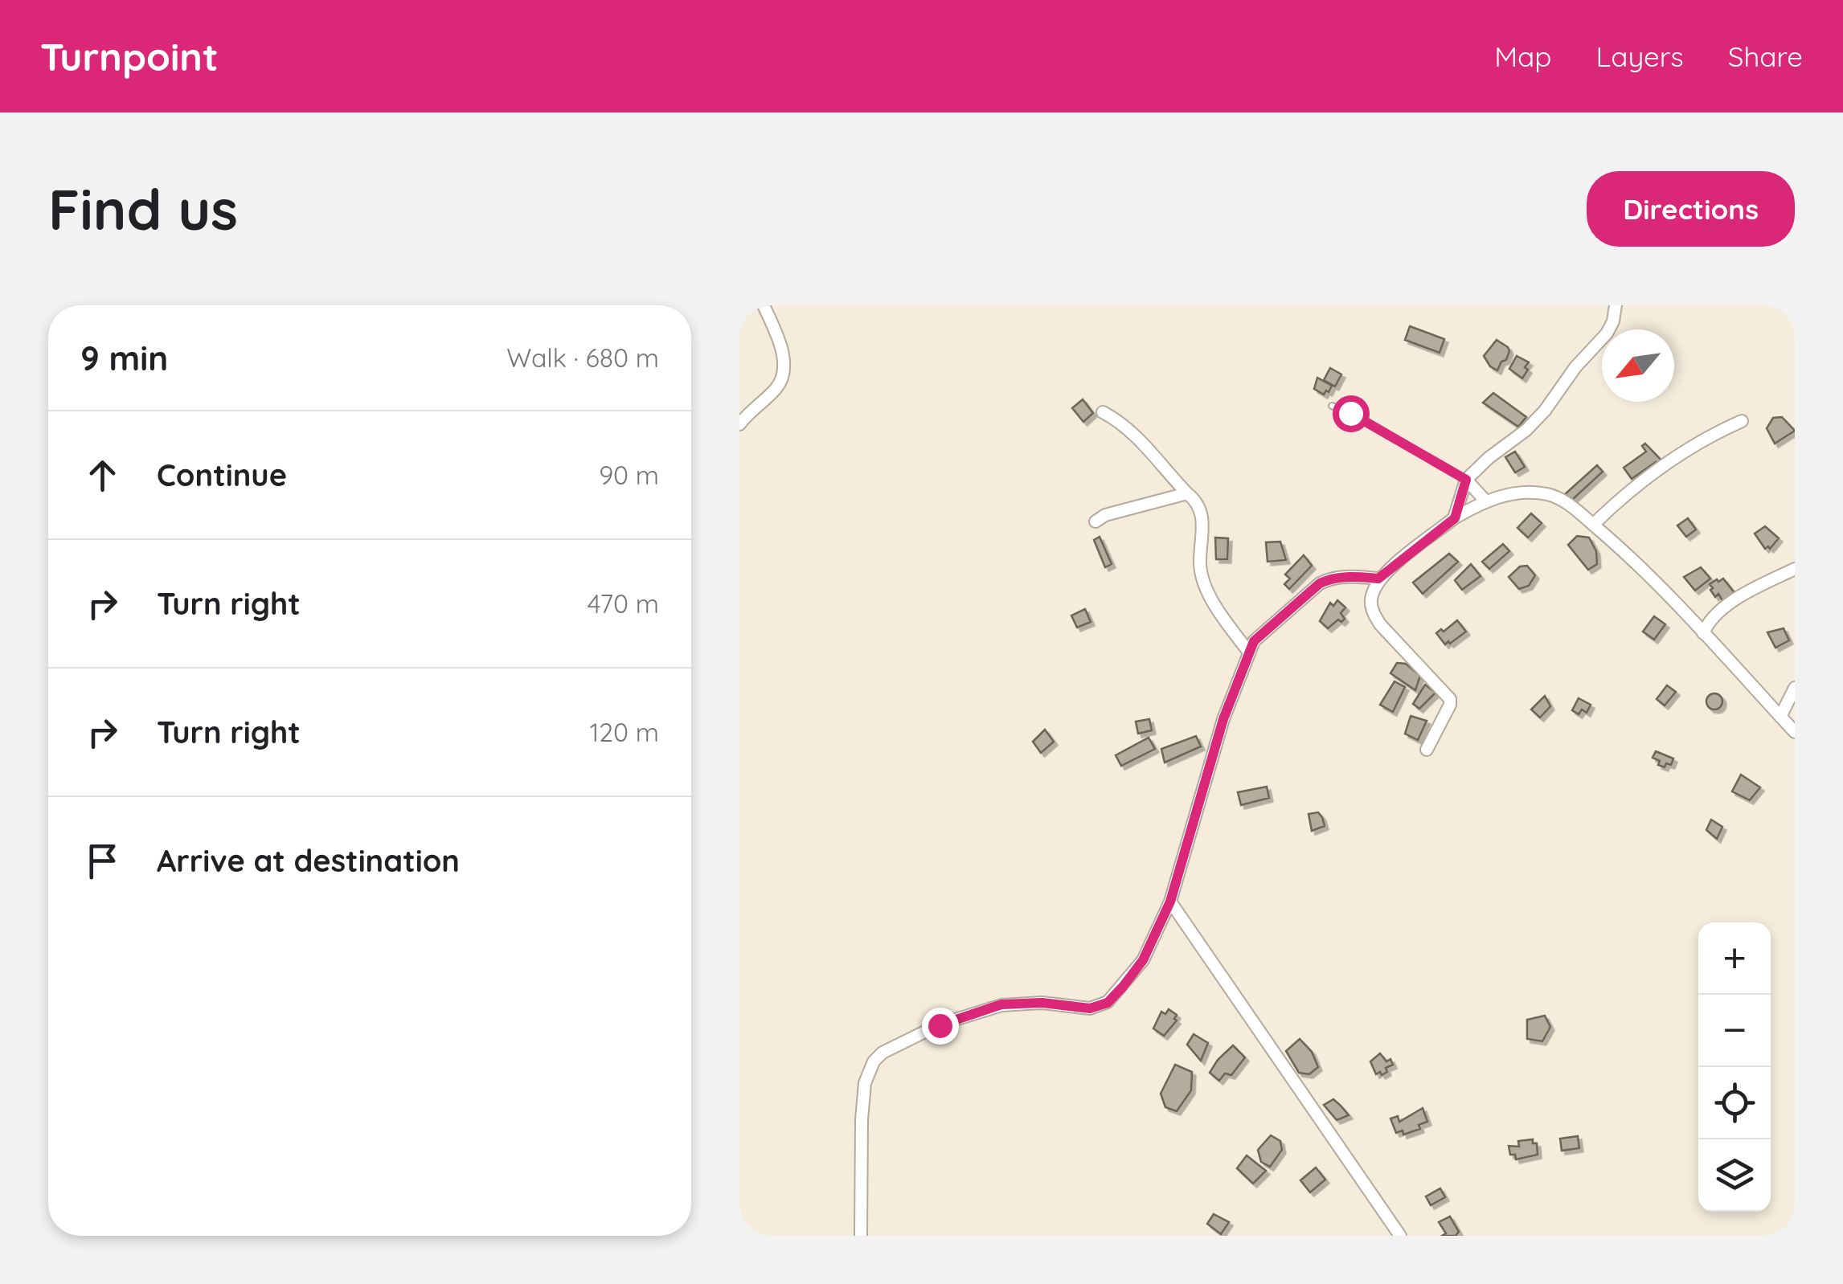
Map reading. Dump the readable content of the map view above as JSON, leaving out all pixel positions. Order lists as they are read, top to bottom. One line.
{"north":"bottom left","page":{"header":"Turnpoint","nav":["Map","Layers","Share"],"buttons":"Directions","title":"Find us","heading":["9 min","Walk · 680 m"],"list":[["Continue","90 m"],["Turn right","470 m"],["Turn right","120 m"],"Arrive at destination"],"map_buttons":["+","−"]}}
